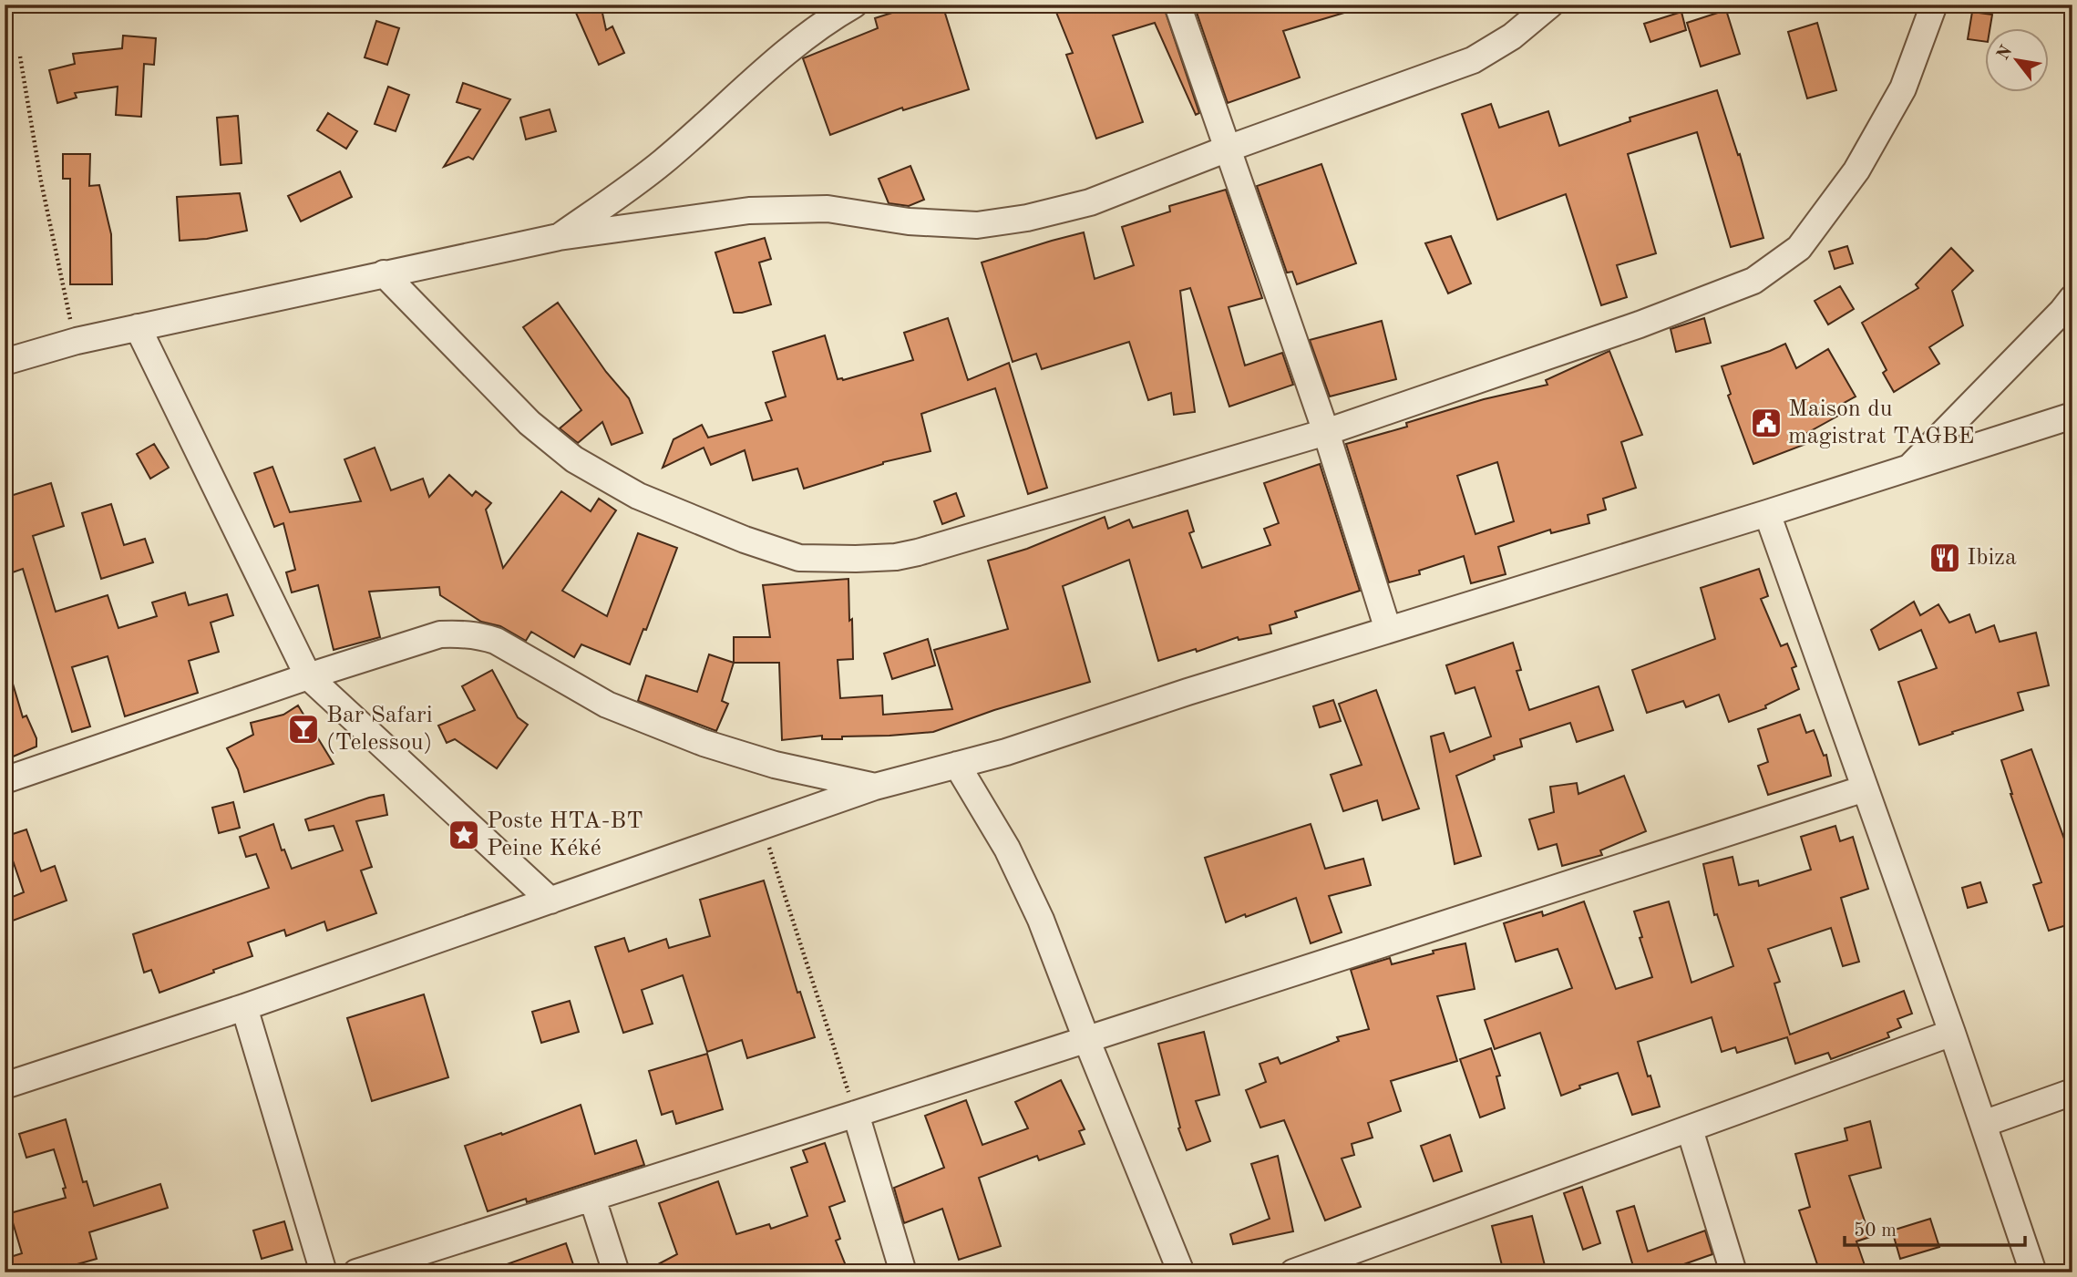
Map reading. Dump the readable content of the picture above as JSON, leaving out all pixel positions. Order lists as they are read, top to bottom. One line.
{"places":{"public building":["Maison du magistrat TAGBE"],"restaurant":["Ibiza"],"bar":["Bar Safari (Telessou)"],"place":["Poste HTA-BT Peine Kéké"]},"scale_bar":"50 m","north":"top left"}
